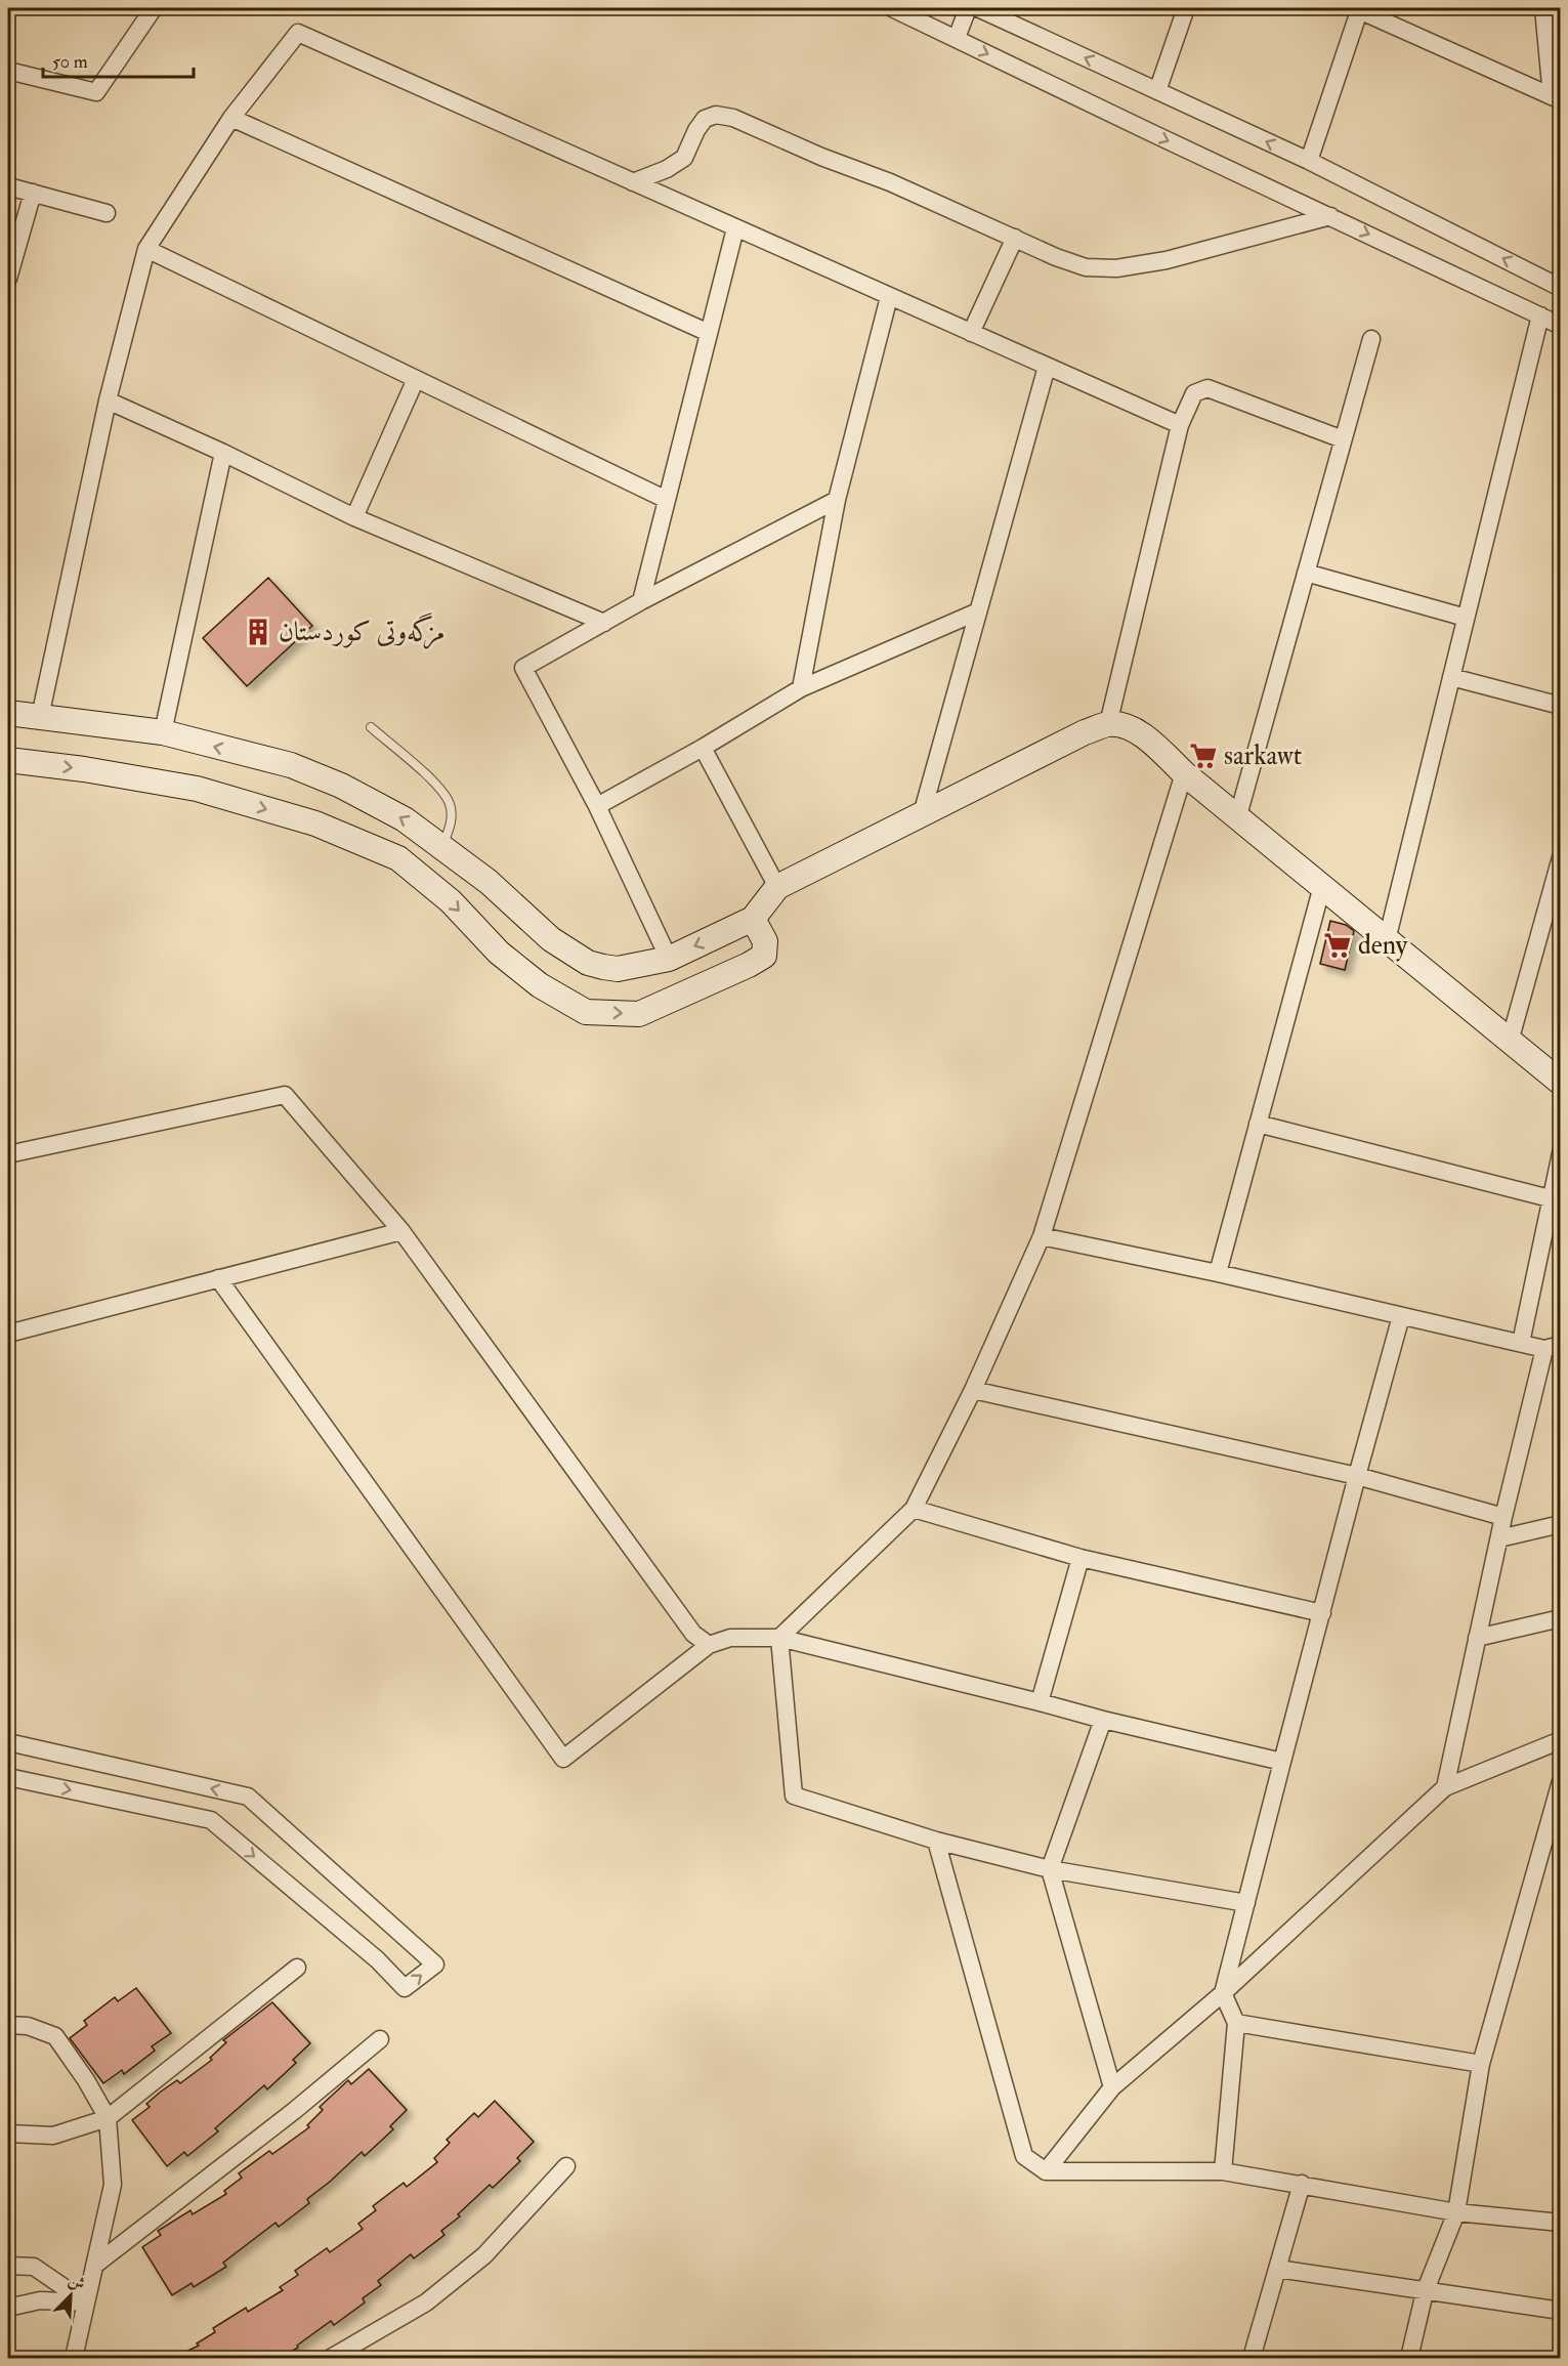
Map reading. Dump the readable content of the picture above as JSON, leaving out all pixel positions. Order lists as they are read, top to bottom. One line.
{"places":{"building":["مزگەوتی کوردستان"],"supermarket":["sarkawt","deny"]},"scale_bar":"50 m","north":"top right"}
